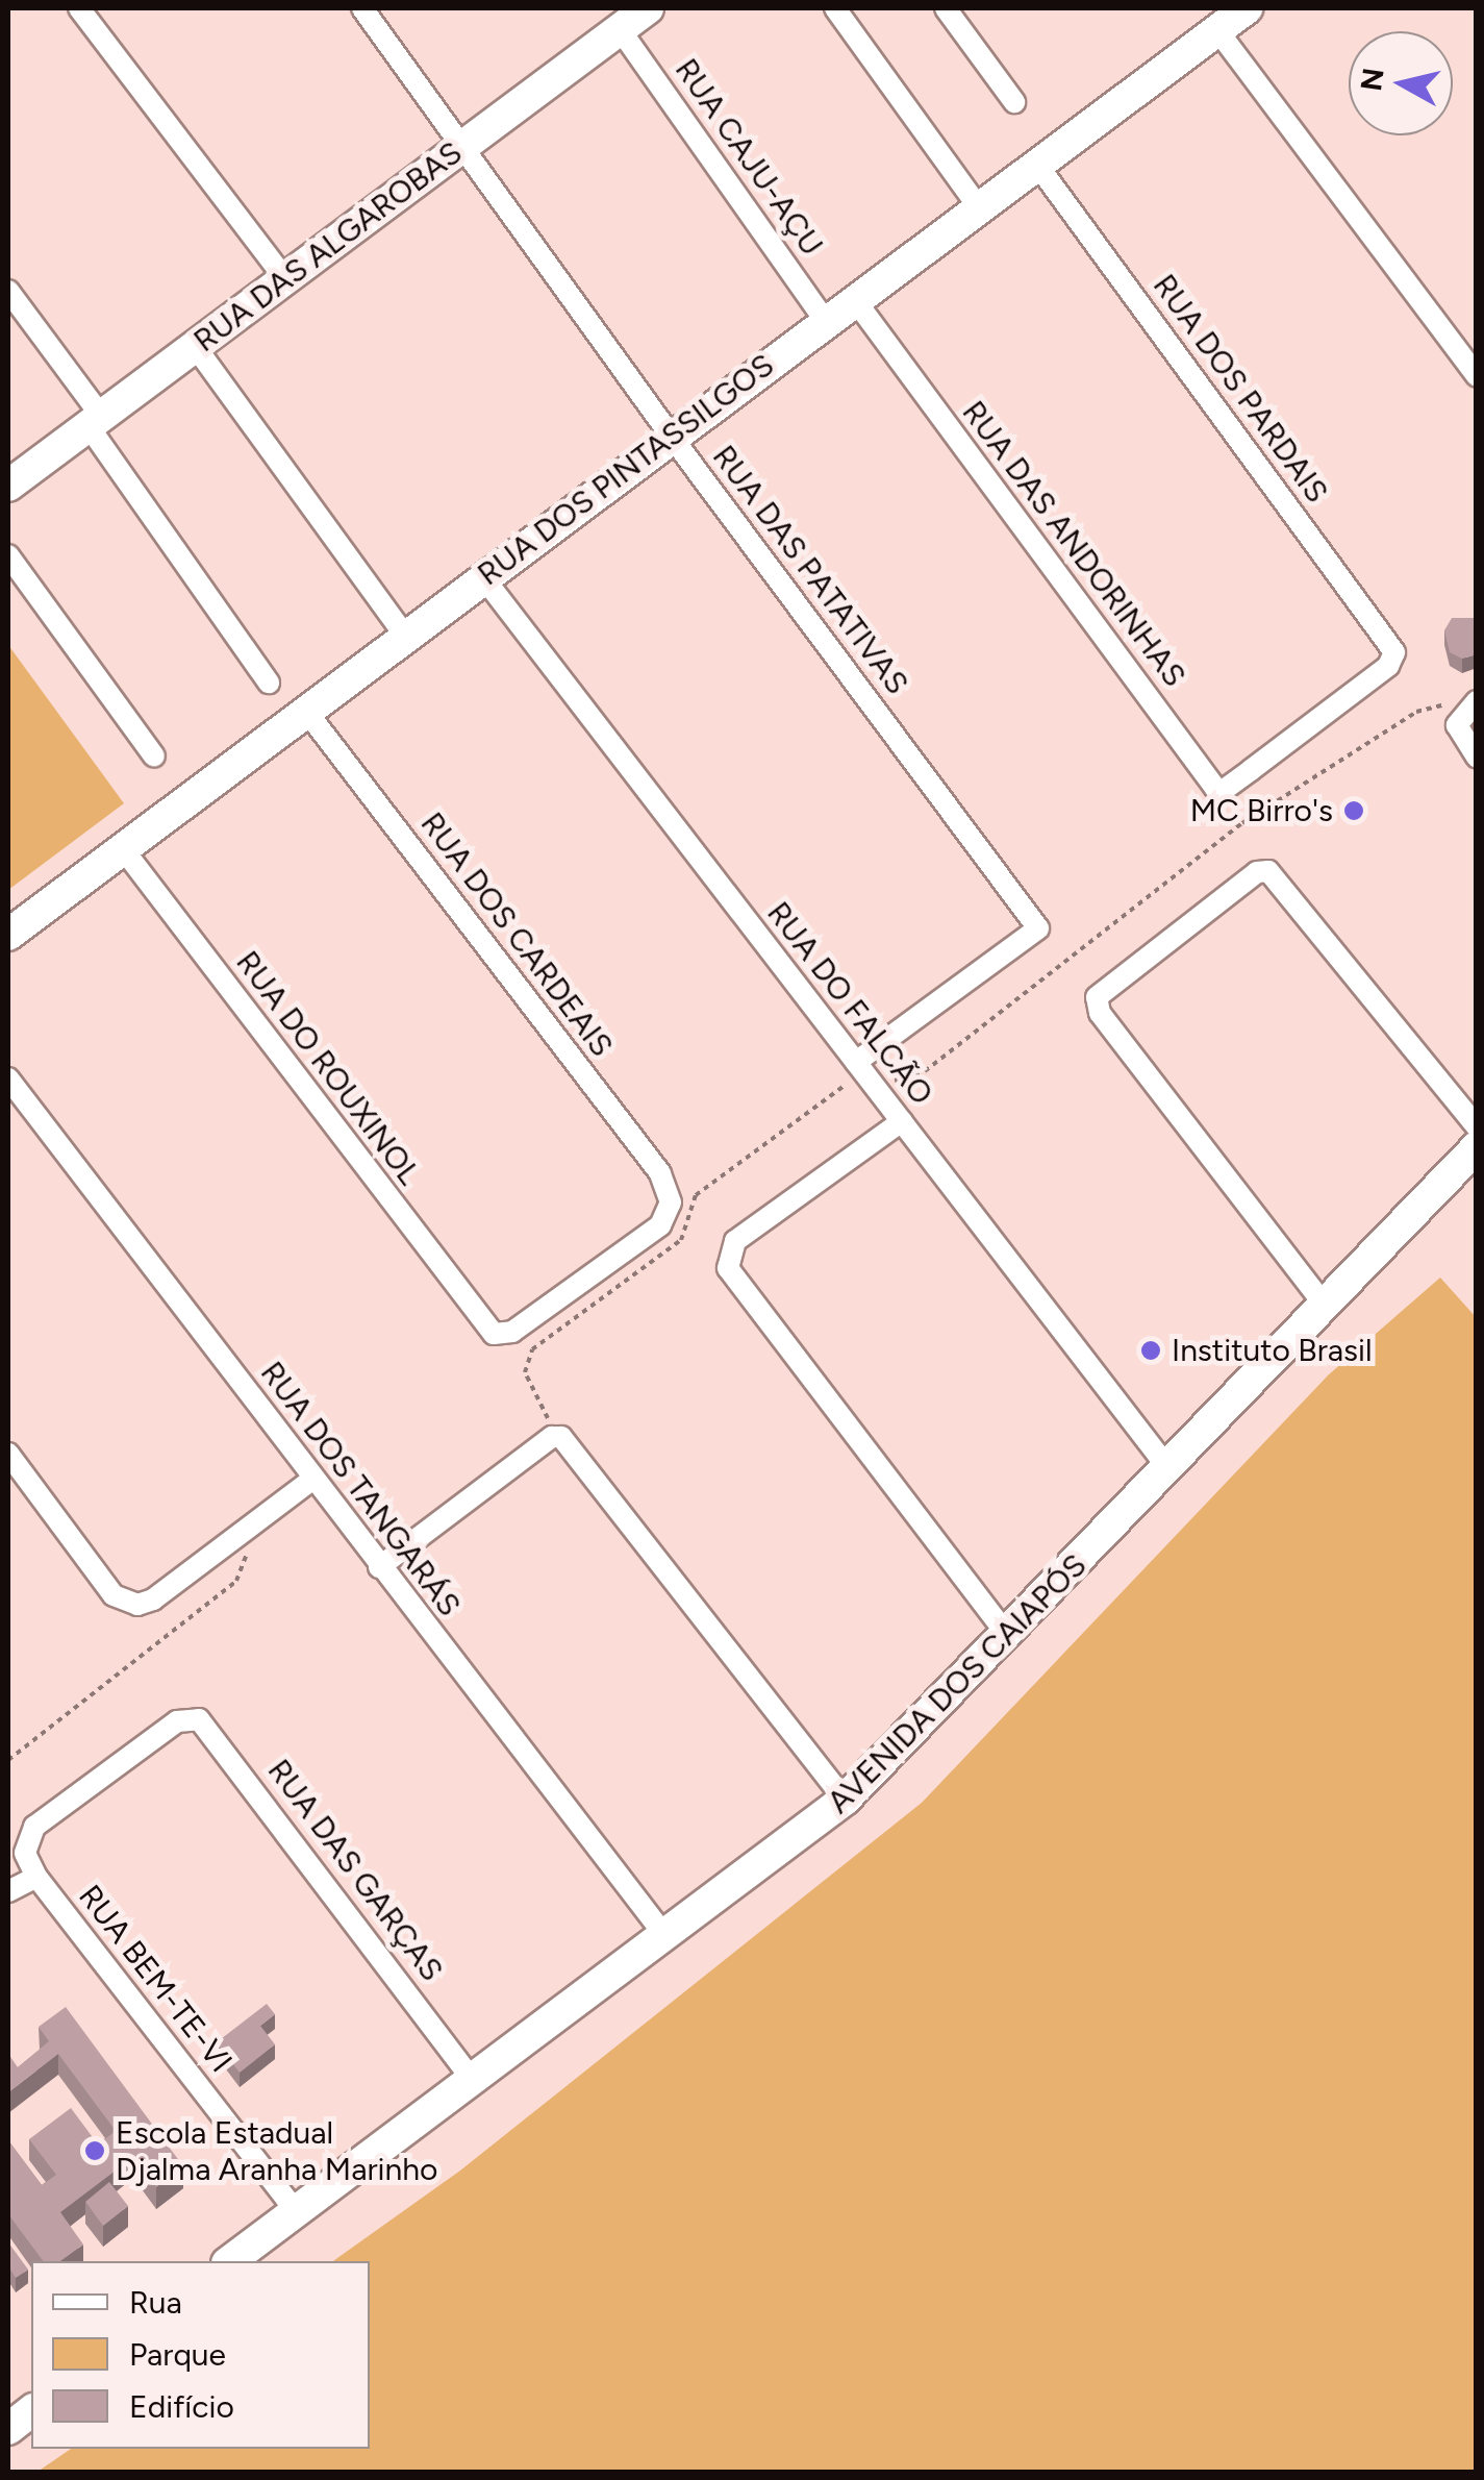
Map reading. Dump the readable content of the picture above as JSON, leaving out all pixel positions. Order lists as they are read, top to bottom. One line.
{"streets":{"street":["RUA CAJU-AÇU","RUA DAS ALGAROBAS","RUA DOS PARDAIS","RUA DOS PINTASSILGOS","RUA DAS ANDORINHAS","RUA DAS PATATIVAS","RUA DOS CARDEAIS","RUA DO FALCÃO","RUA DO ROUXINOL","RUA DOS TANGARÁS","AVENIDA DOS CAIAPÓS","RUA DAS GARÇAS","RUA BEM-TE-VI"]},"crossings":[["RUA CAJU-AÇU","RUA DAS ALGAROBAS"],["RUA CAJU-AÇU","RUA DOS PINTASSILGOS"],["RUA DAS ALGAROBAS","RUA DAS PATATIVAS"],["RUA DOS PARDAIS","RUA DOS PINTASSILGOS"],["RUA DOS PARDAIS","RUA DAS ANDORINHAS"],["RUA DOS PINTASSILGOS","RUA DAS ANDORINHAS"],["RUA DOS PINTASSILGOS","RUA DAS PATATIVAS"],["RUA DOS PINTASSILGOS","RUA DOS CARDEAIS"],["RUA DOS PINTASSILGOS","RUA DO FALCÃO"],["RUA DOS PINTASSILGOS","RUA DO ROUXINOL"],["RUA DAS PATATIVAS","RUA DO FALCÃO"],["RUA DOS CARDEAIS","RUA DO ROUXINOL"],["RUA DO FALCÃO","AVENIDA DOS CAIAPÓS"],["RUA DOS TANGARÁS","AVENIDA DOS CAIAPÓS"],["AVENIDA DOS CAIAPÓS","RUA DAS GARÇAS"],["AVENIDA DOS CAIAPÓS","RUA BEM-TE-VI"],["RUA DAS GARÇAS","RUA BEM-TE-VI"]],"places":["MC Birro's","Instituto Brasil","Escola Estadual Djalma Aranha Marinho"],"legend":["Rua","Parque","Edifício"],"north":"left"}
